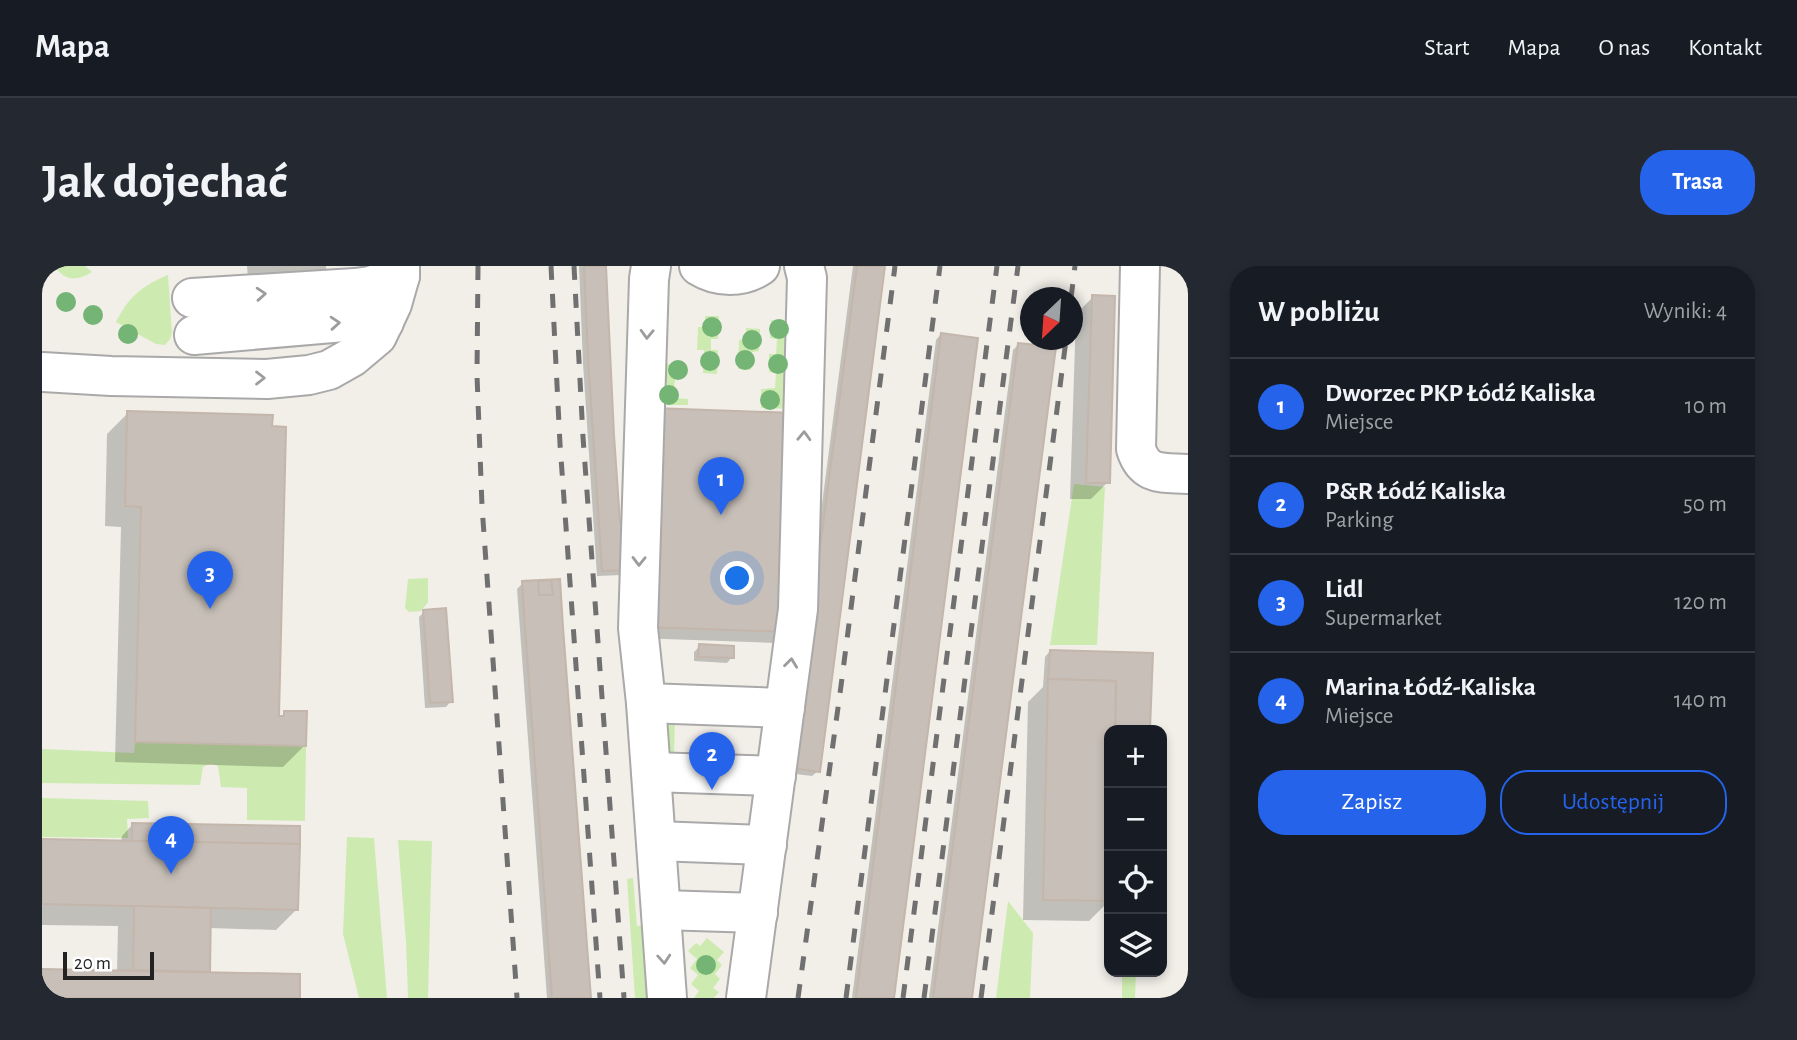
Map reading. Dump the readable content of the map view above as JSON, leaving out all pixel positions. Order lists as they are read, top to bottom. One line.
{"scale_bar":"20 m","north":"bottom left","page":{"header":"Mapa","nav":["Start","Mapa","O nas","Kontakt"],"buttons":["Trasa",["Zapisz","Udostępnij"]],"title":"Jak dojechać","heading":["W pobliżu","Wyniki: 4"],"list":[{"mark":"1","name":"Dworzec PKP Łódź Kaliska","note":"Miejsce","value":"10 m"},{"mark":"2","name":"P&R Łódź Kaliska","note":"Parking","value":"50 m"},{"mark":"3","name":"Lidl","note":"Supermarket","value":"120 m"},{"mark":"4","name":"Marina Łódź-Kaliska","note":"Miejsce","value":"140 m"}],"pins":["1","3","2","4"],"map_buttons":["+","−"],"scale":"20 m"}}
